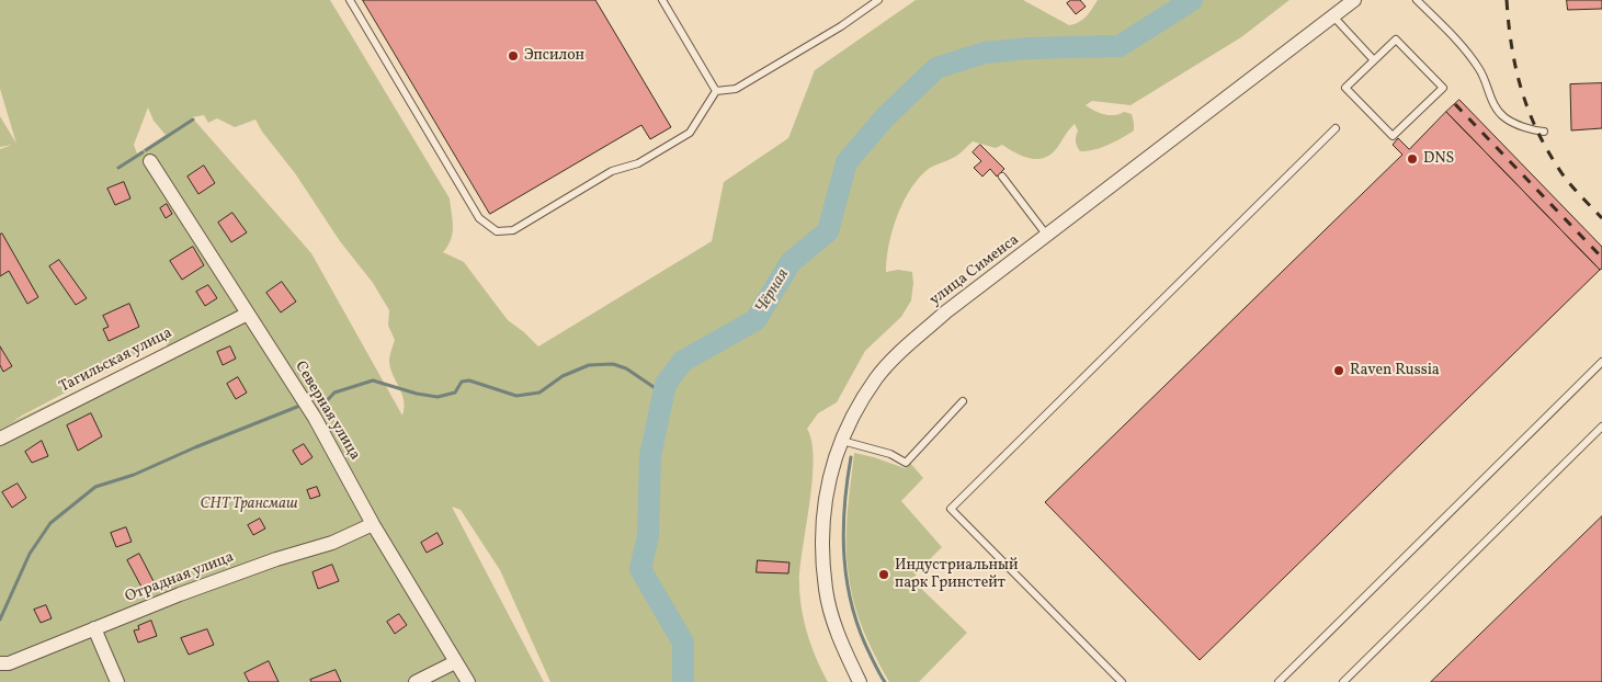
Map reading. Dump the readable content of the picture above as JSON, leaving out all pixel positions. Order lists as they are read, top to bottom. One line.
{"streets":{"street":["улица Сименса","Тагильская улица","Северная улица","Отрадная улица"]},"crossings":[["Тагильская улица","Северная улица"],["Северная улица","Отрадная улица"]],"water":["Чёрная"],"parks":["СНТ Трансмаш"],"places":["Эпсилон","DNS","Raven Russia","Индустриальный парк Гринстейт"]}
